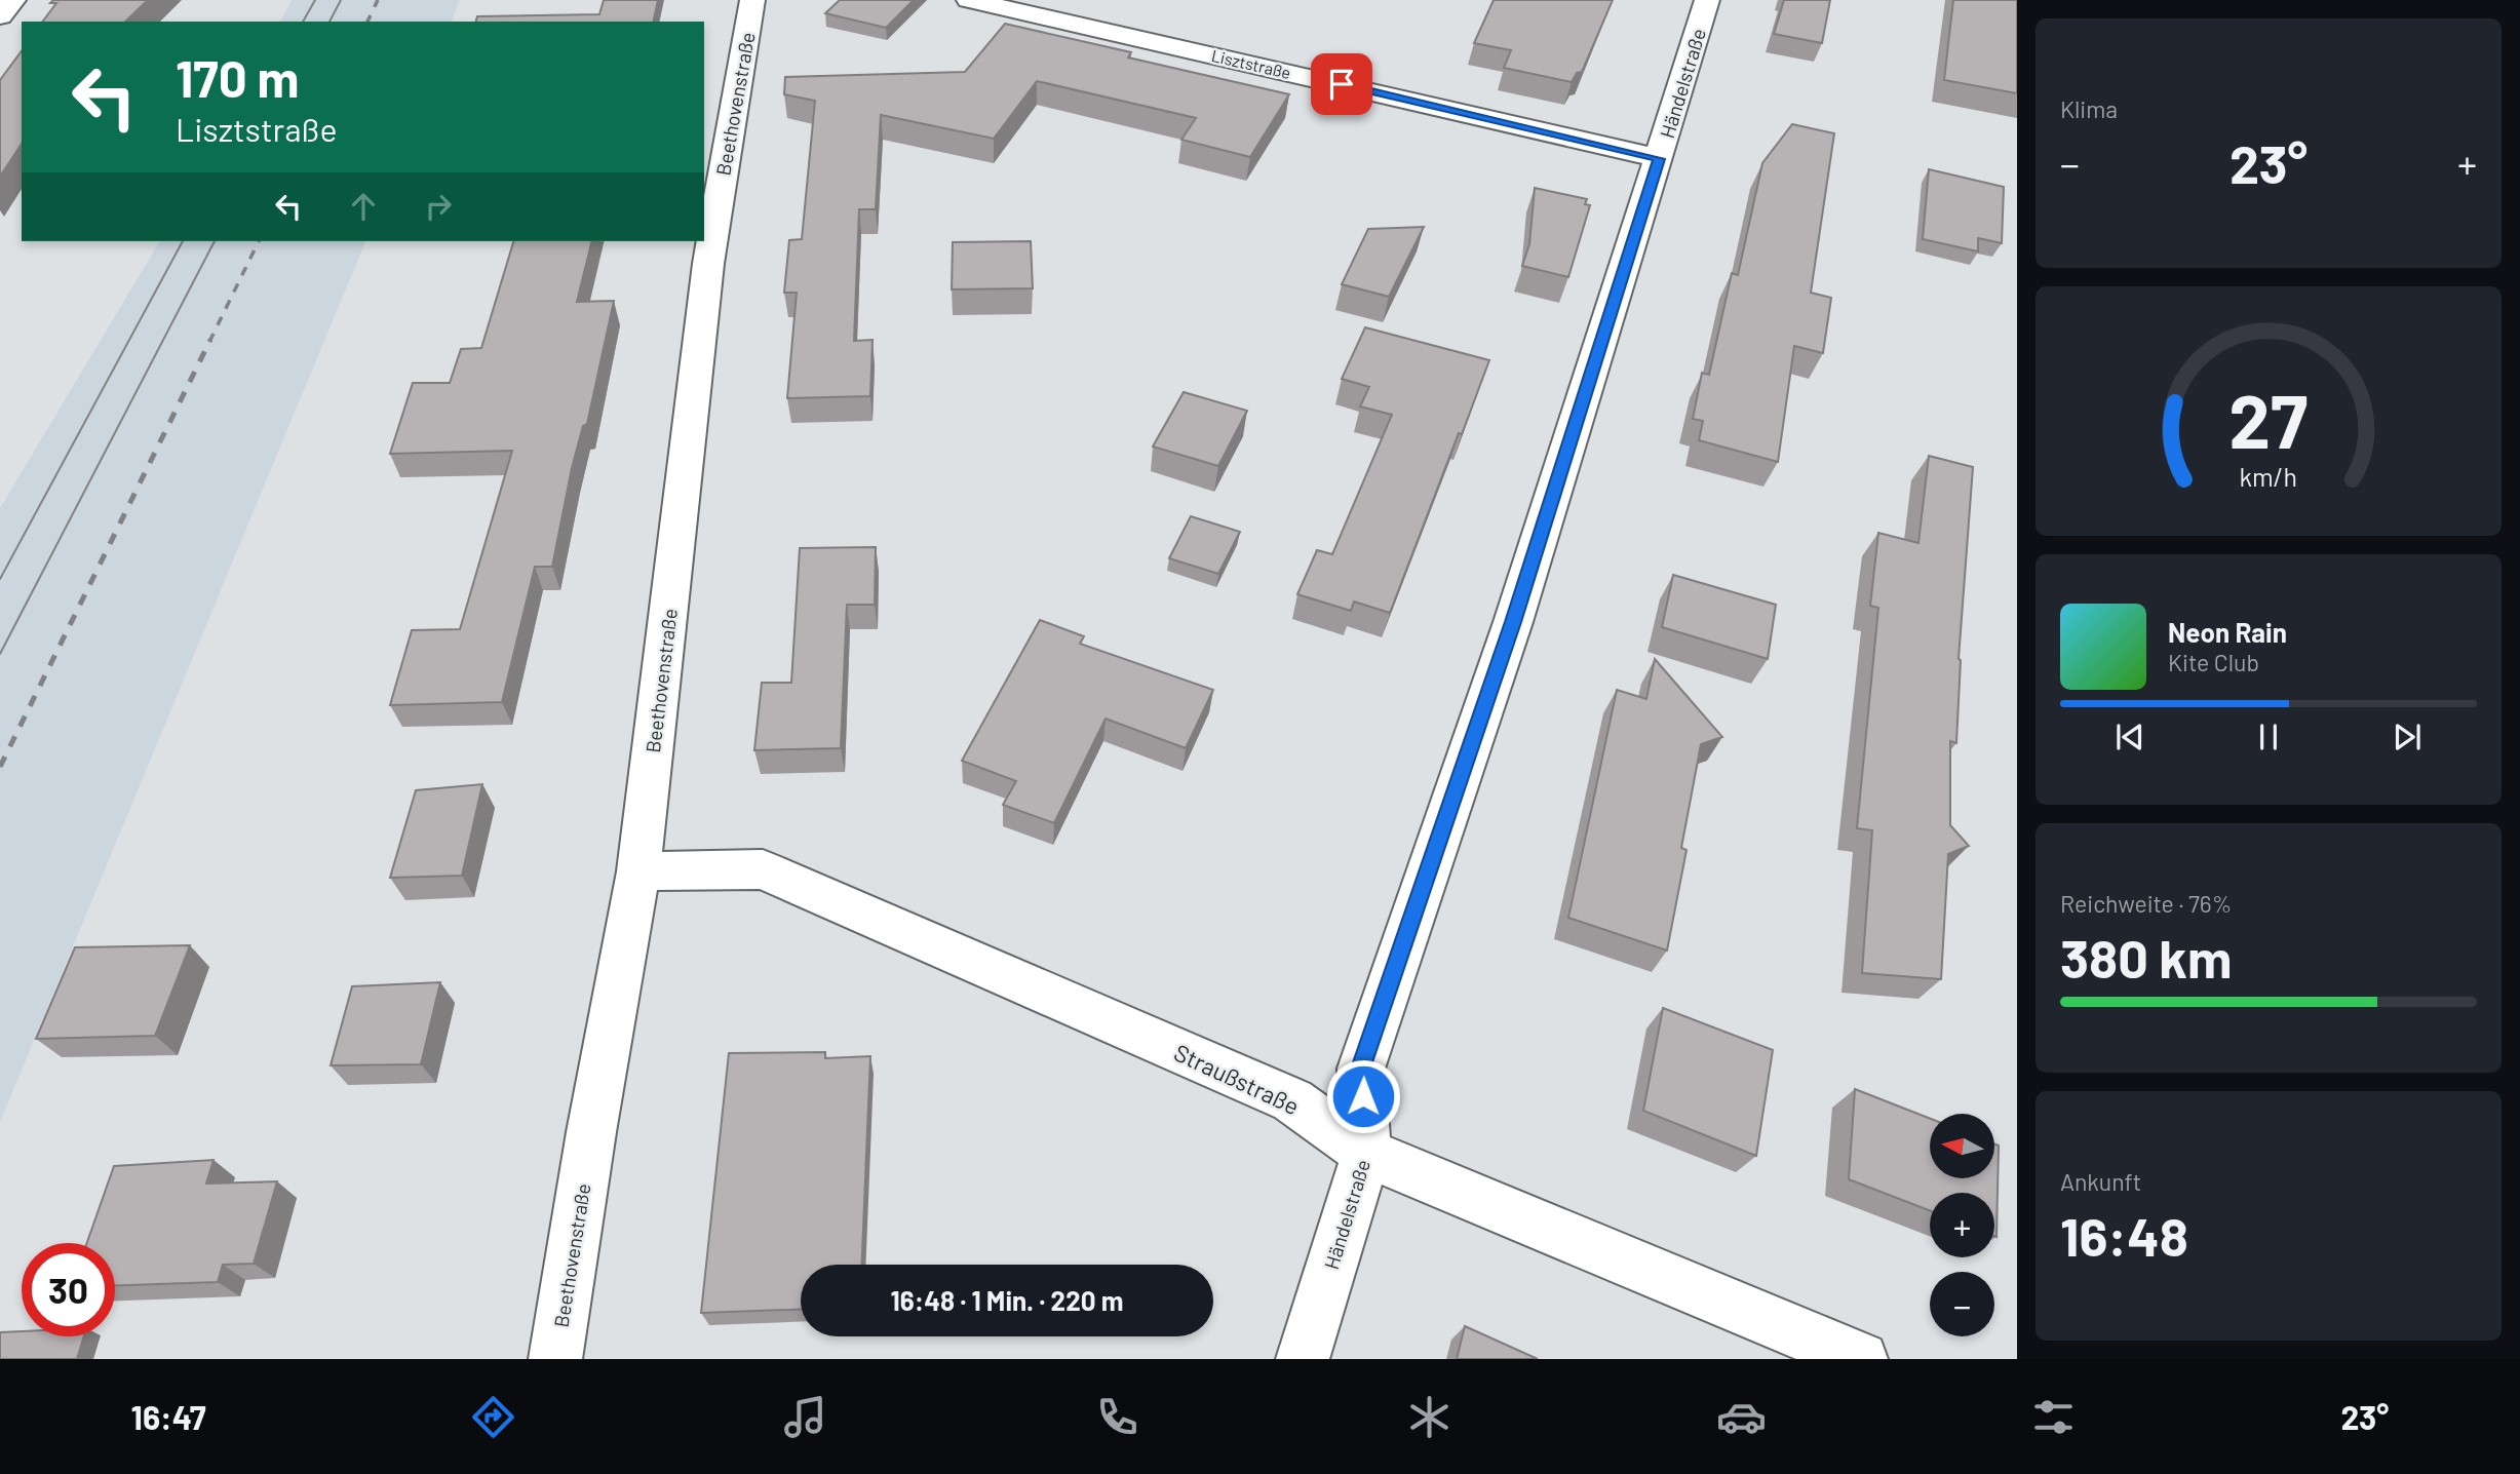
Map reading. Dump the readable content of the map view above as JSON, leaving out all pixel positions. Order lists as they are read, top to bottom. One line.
{"streets":{"street":["Lisztstraße","Händelstraße","Beethovenstraße","Straußstraße"]},"crossings":[["Lisztstraße","Händelstraße"],["Händelstraße","Straußstraße"],["Beethovenstraße","Straußstraße"]],"north":"left","page":{"tile":["Klima",["Reichweite · 76%","380 km"],["Ankunft","16:48"]],"turn":["170 m","Lisztstraße"],"heat":["−","23°","+"],"song":["Neon Rain","Kite Club"],"map_buttons":["+","−"],"limit":"30","trip":"16:48 · 1 Min. · 220 m","tabs":["16:47","23°"],"gauge":["27","km/h"]}}
